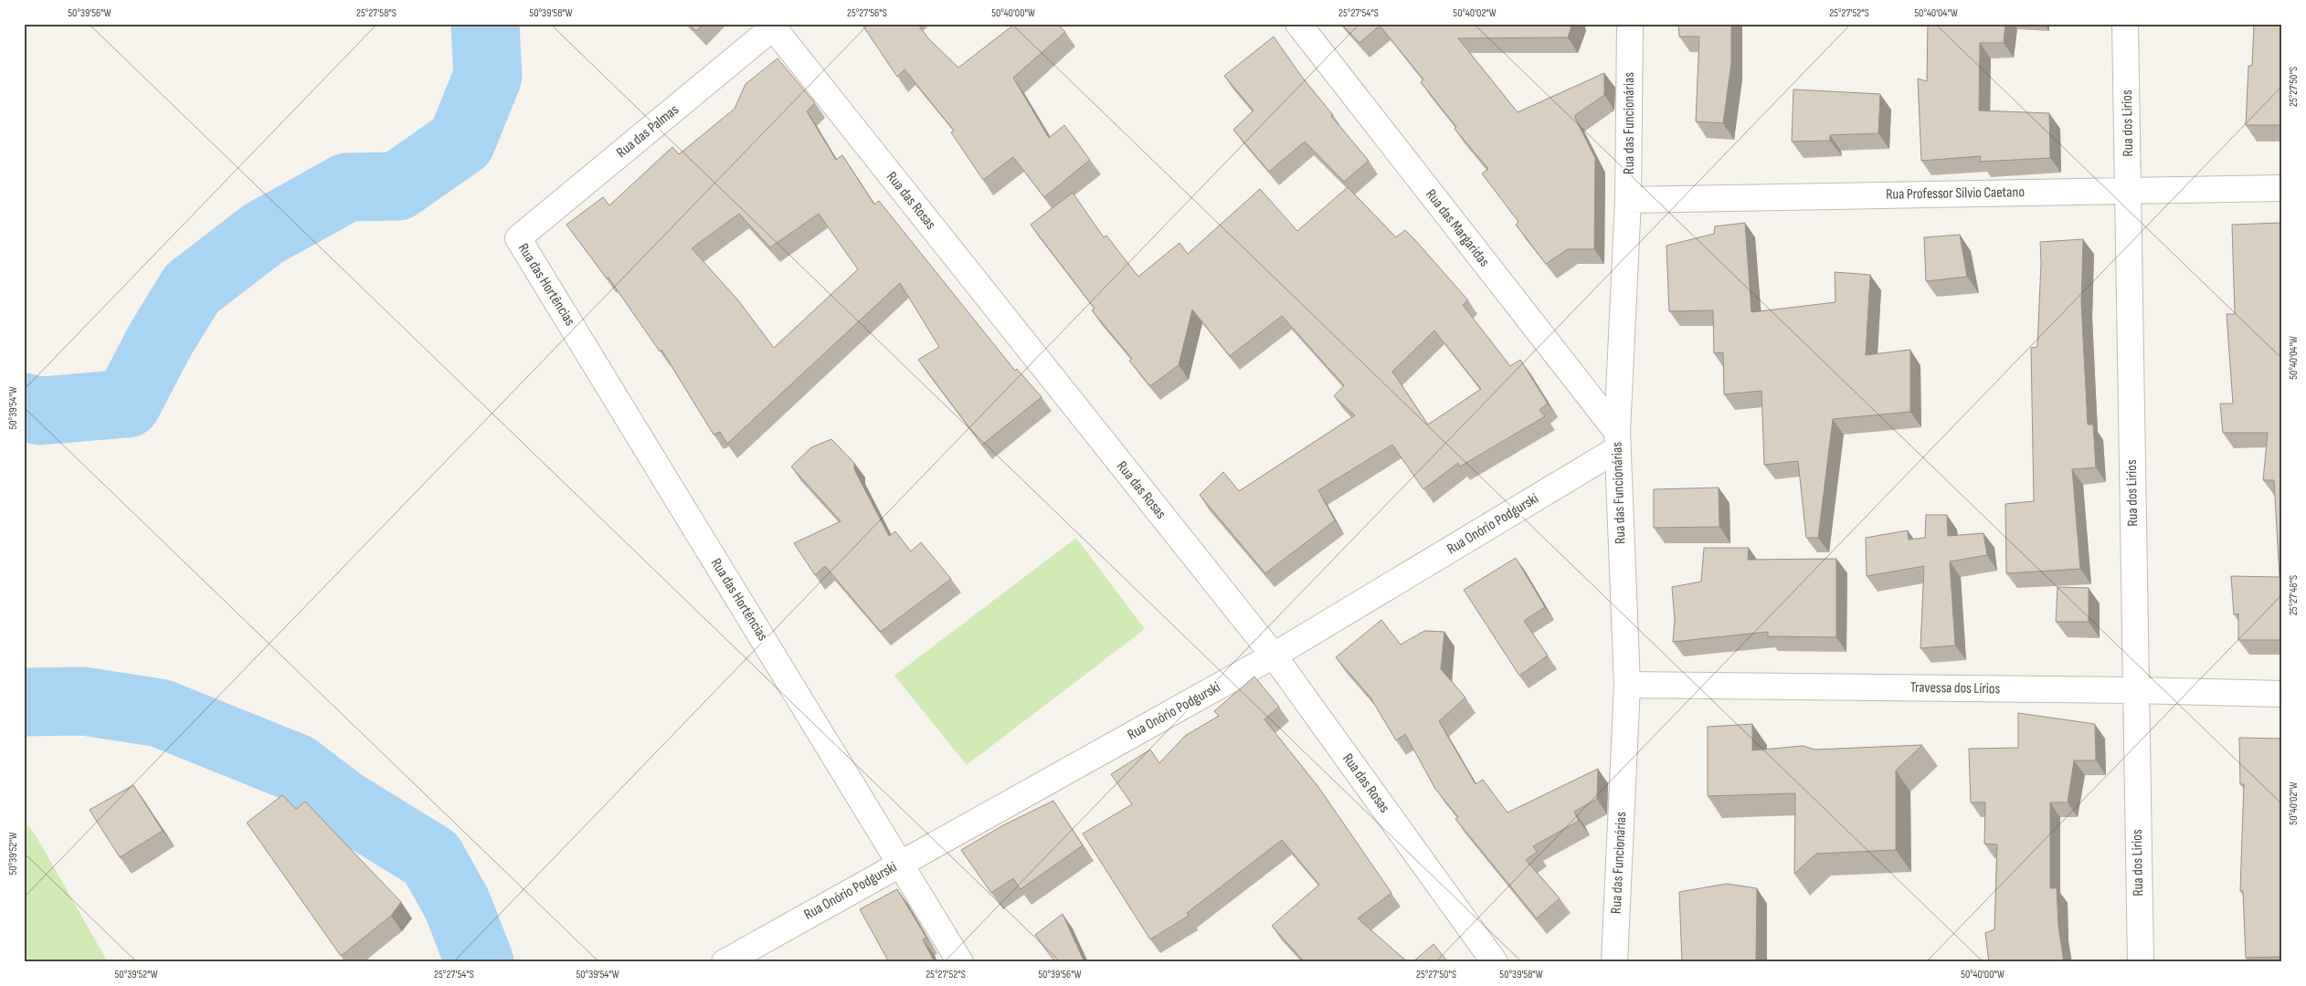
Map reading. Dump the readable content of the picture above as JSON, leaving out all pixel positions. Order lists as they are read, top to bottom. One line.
{"streets":{"street":["Rua das Funcionárias","Rua dos Lirios","Rua das Palmas","Rua Professor Silvio Caetano","Rua das Rosas","Rua das Margaridas","Rua das Hortências","Rua Onório Podgurski","Travessa dos Lírios"]},"crossings":[["Rua das Funcionárias","Rua Professor Silvio Caetano"],["Rua das Funcionárias","Rua das Margaridas"],["Rua das Funcionárias","Rua Onório Podgurski"],["Rua das Funcionárias","Travessa dos Lírios"],["Rua dos Lirios","Rua Professor Silvio Caetano"],["Rua dos Lirios","Travessa dos Lírios"],["Rua das Palmas","Rua das Rosas"],["Rua das Palmas","Rua das Hortências"],["Rua das Rosas","Rua Onório Podgurski"],["Rua das Margaridas","Rua Onório Podgurski"],["Rua das Hortências","Rua Onório Podgurski"]],"coordinates":["50°39'56\"W","25°27'58\"S","50°39'58\"W","25°27'56\"S","50°40'00\"W","25°27'54\"S","50°40'02\"W","25°27'52\"S","50°40'04\"W","25°27'50\"S","50°39'54\"W","25°27'48\"S","50°39'52\"W"]}
